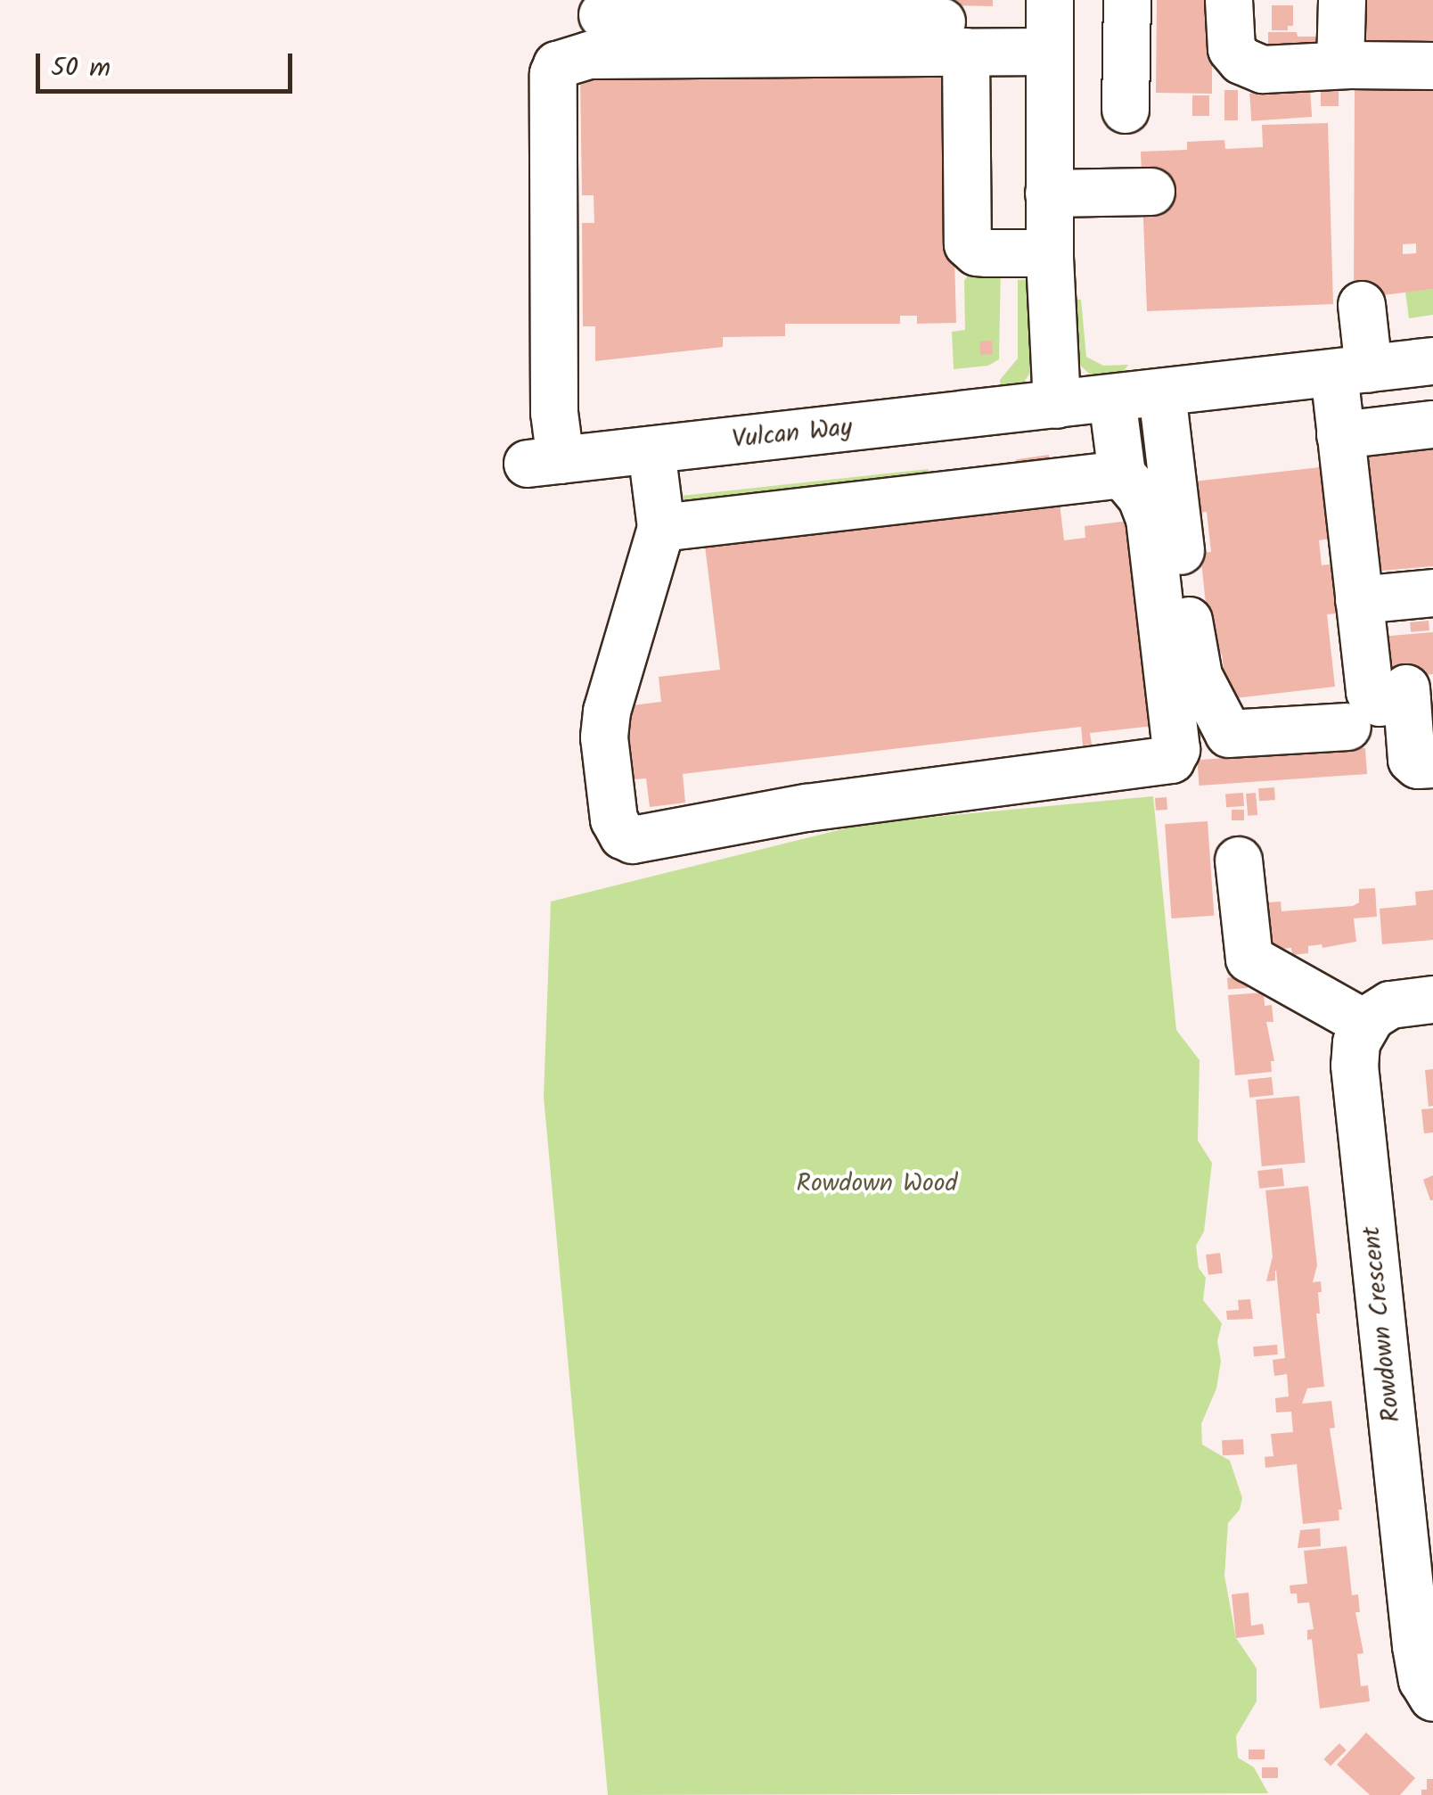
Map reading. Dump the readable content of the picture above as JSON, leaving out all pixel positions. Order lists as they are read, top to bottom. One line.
{"streets":{"street":["Vulcan Way","Rowdown Crescent"]},"parks":["Rowdown Wood"],"scale_bar":"50 m"}
